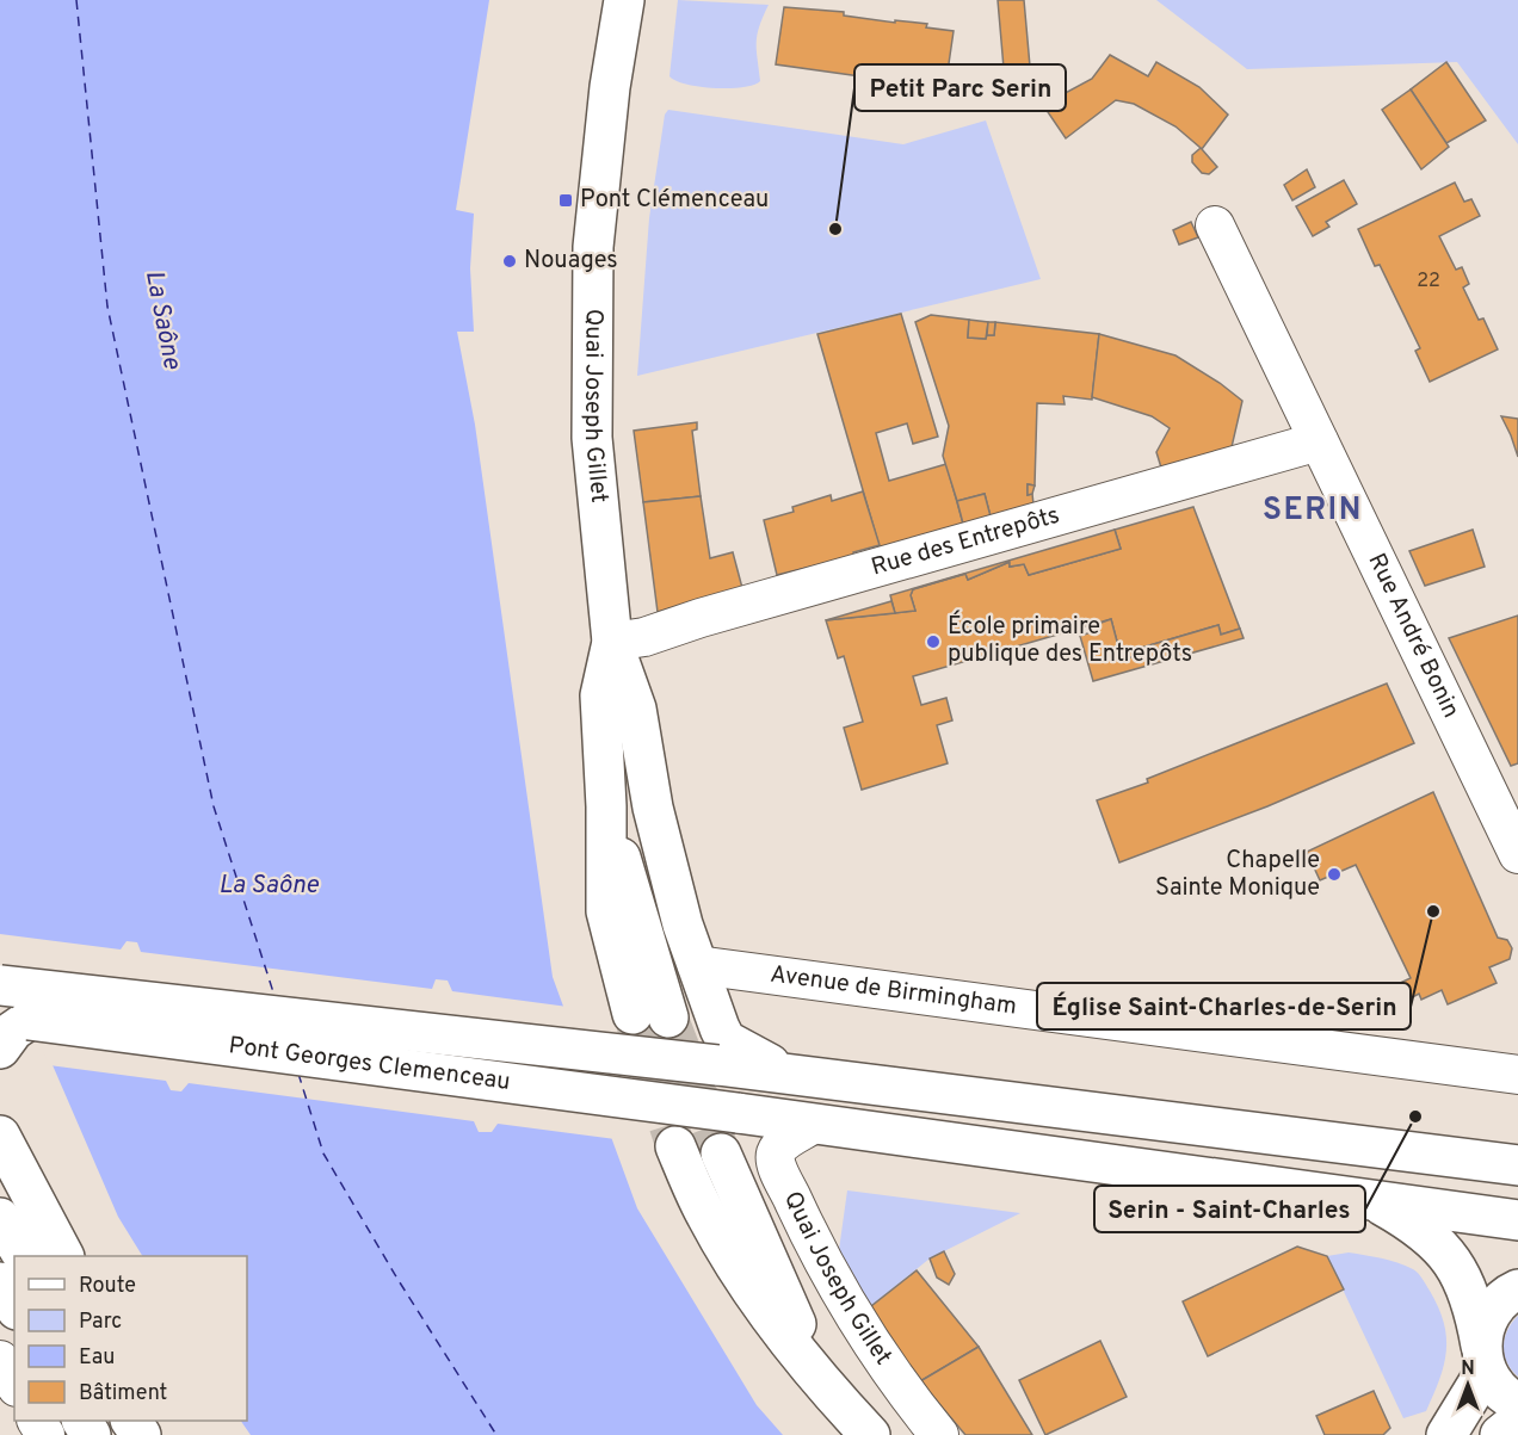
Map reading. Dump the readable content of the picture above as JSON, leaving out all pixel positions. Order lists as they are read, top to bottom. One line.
{"streets":{"main road":["Quai Joseph Gillet","Pont Georges Clemenceau"],"street":["Rue des Entrepôts","Rue André Bonin","Avenue de Birmingham"]},"crossings":[["Quai Joseph Gillet","Rue des Entrepôts"],["Quai Joseph Gillet","Avenue de Birmingham"],["Quai Joseph Gillet","Pont Georges Clemenceau"],["Rue des Entrepôts","Rue André Bonin"]],"districts":["SERIN"],"water":["La Saône"],"places":{"transit":["Pont Clémenceau"],"other":["Petit Parc Serin","Nouages","École primaire publique des Entrepôts","Chapelle Sainte Monique","Église Saint-Charles-de-Serin","Serin - Saint-Charles"]},"house_numbers":["22"],"legend":["Route","Parc","Eau","Bâtiment"],"north":"top"}
